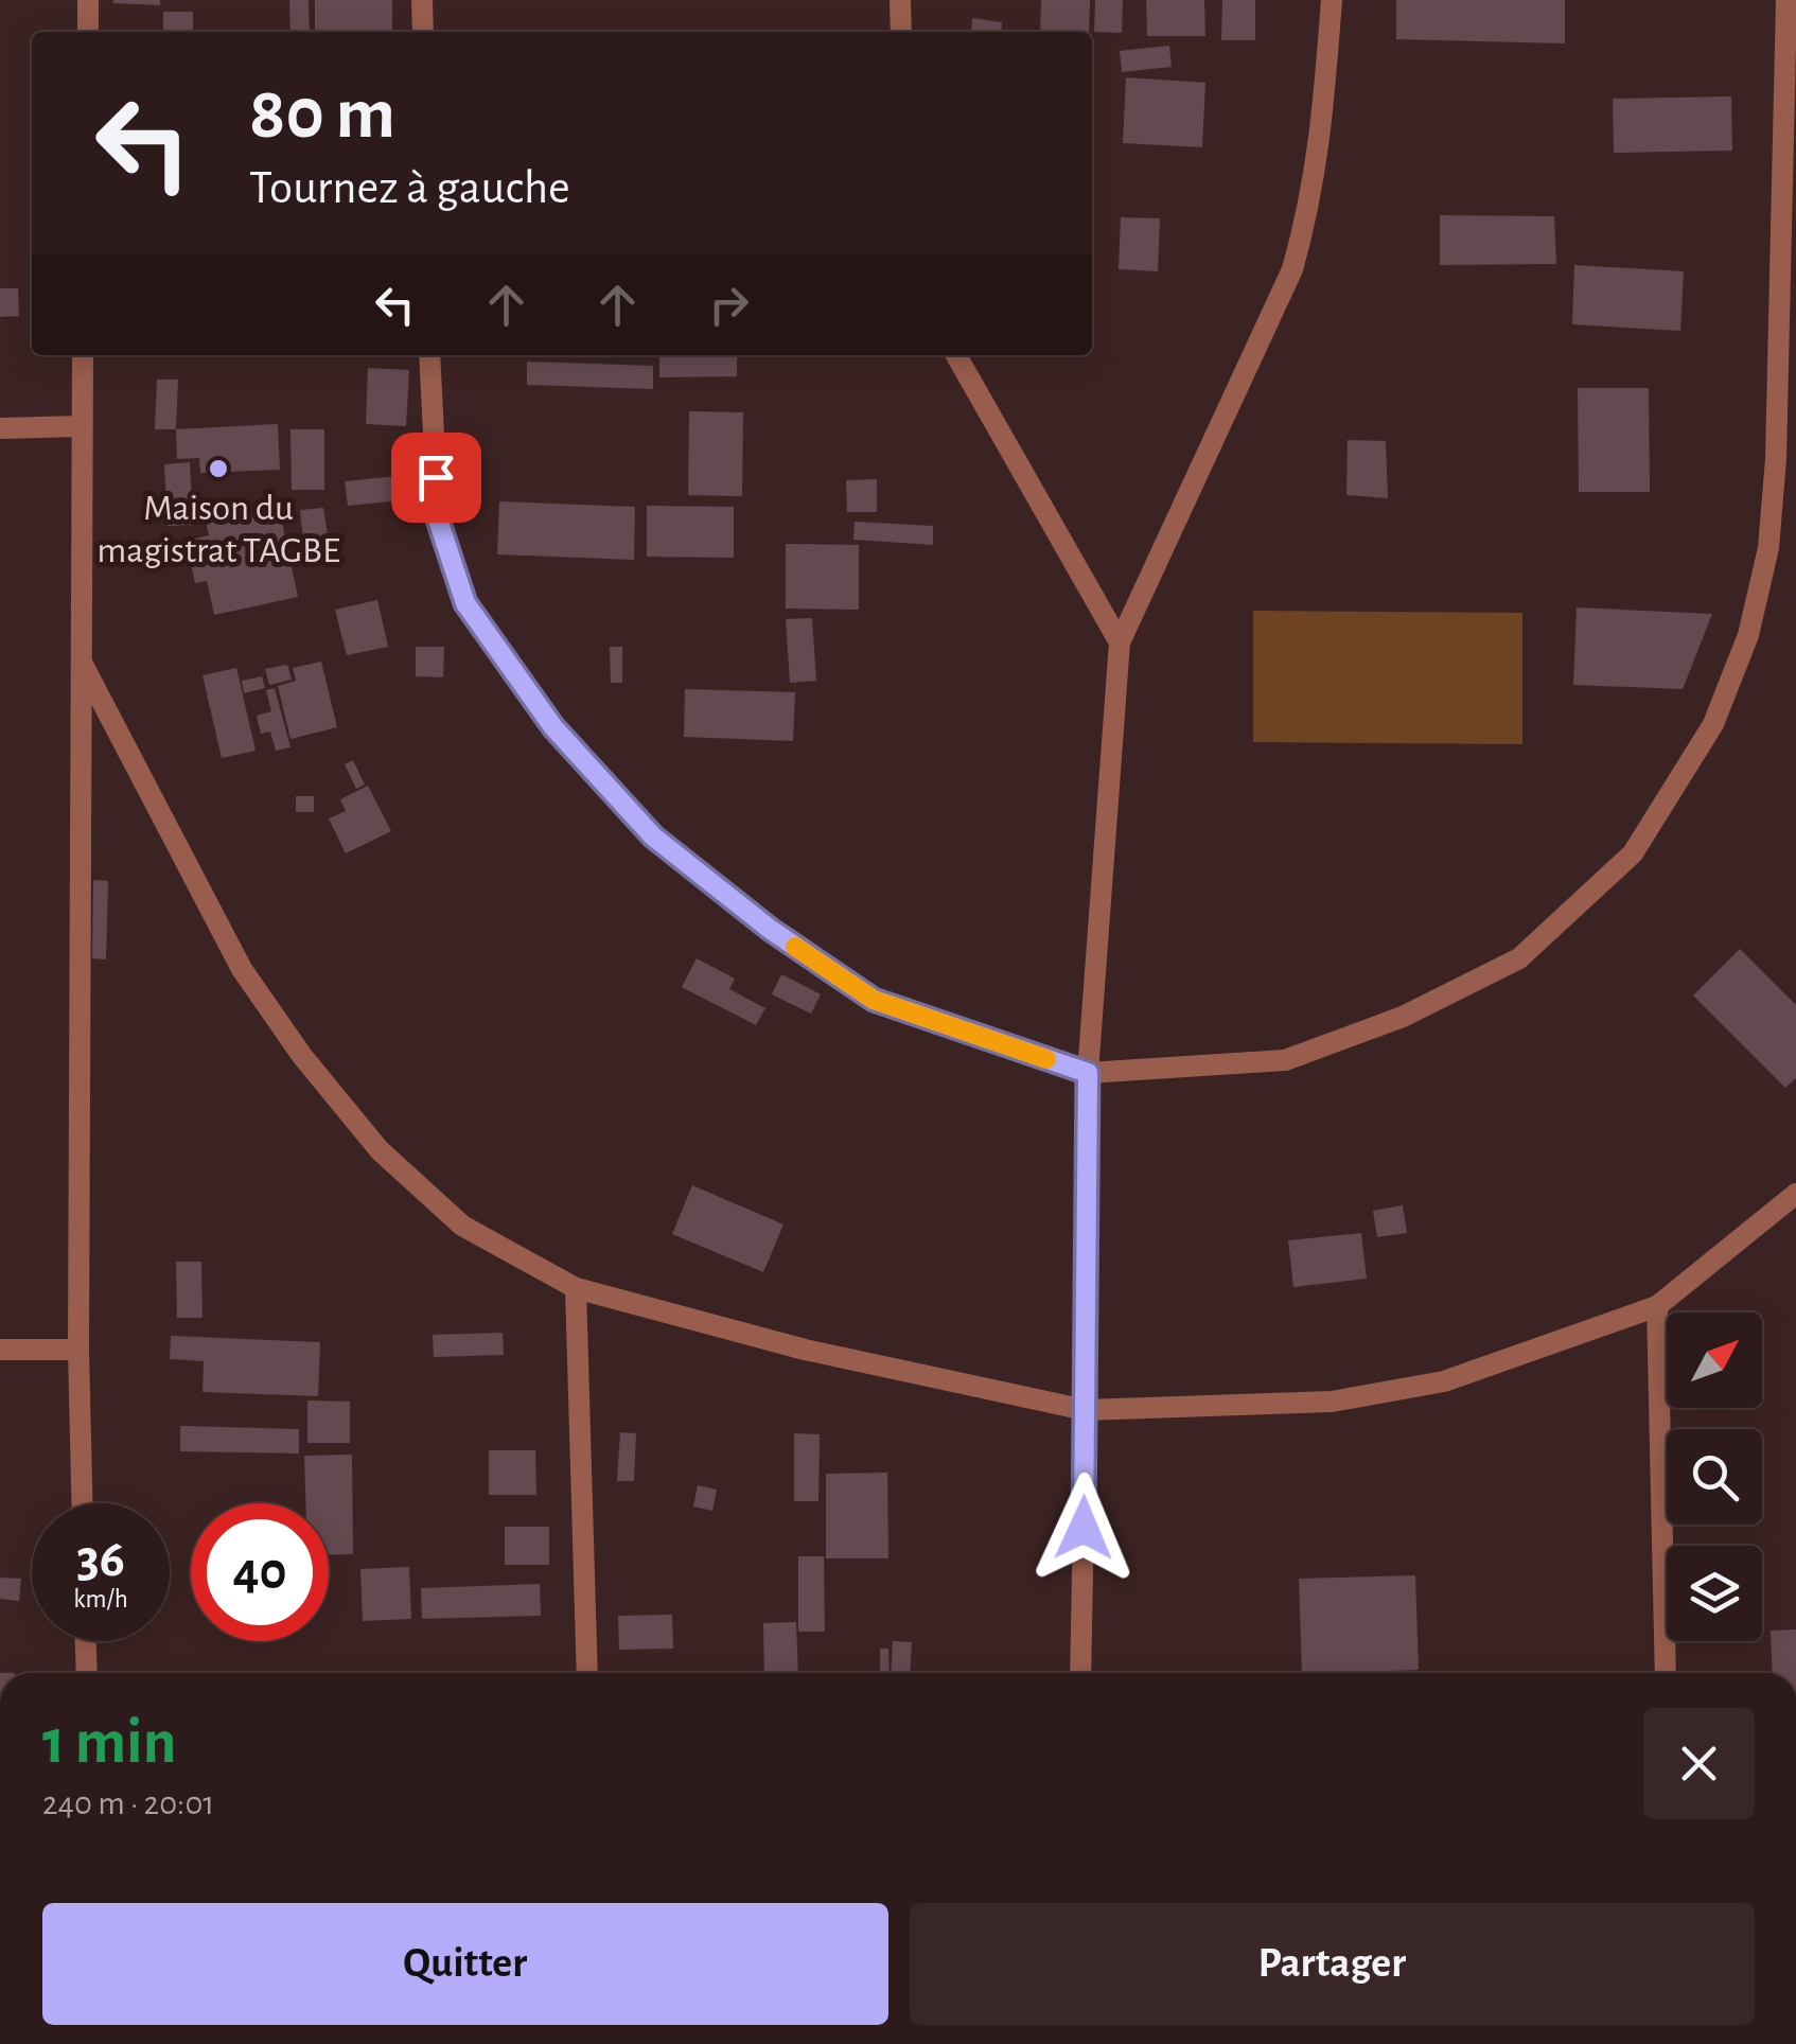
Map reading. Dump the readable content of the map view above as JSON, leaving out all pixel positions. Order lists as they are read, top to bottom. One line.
{"places":["Maison du magistrat TAGBE"],"north":"top right","page":{"turn":["80 m","Tournez à gauche"],"speed":"36 km/h","limit":"40","heading":["1 min","240 m · 20:01"],"buttons":["Quitter","Partager"]}}
